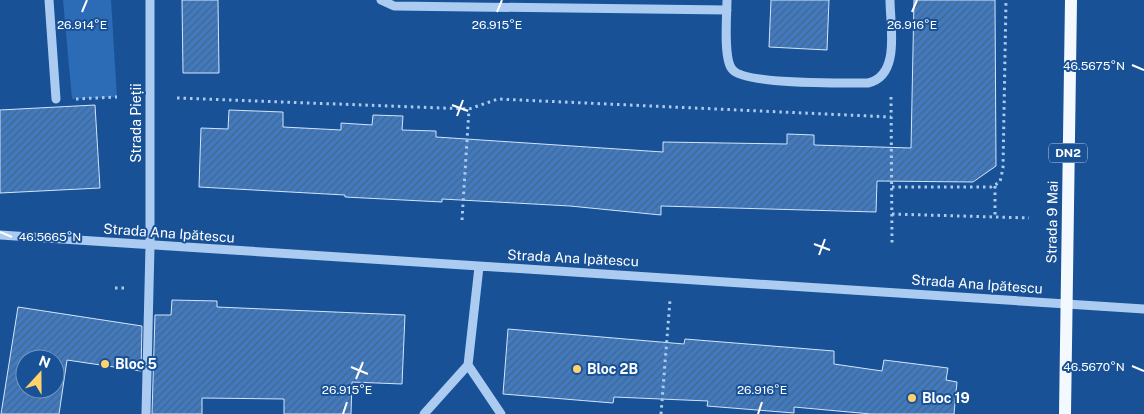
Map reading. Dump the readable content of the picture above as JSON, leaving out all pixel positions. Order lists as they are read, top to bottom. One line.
{"streets":{"main road":["DN2","Strada 9 Mai"],"street":["Strada Pieții","Strada Ana Ipătescu"]},"crossings":[["Strada Pieții","Strada Ana Ipătescu"],["Strada 9 Mai","Strada Ana Ipătescu"]],"places":["Bloc 5","Bloc 2B","Bloc 19"],"north":"top","coordinates":["26.914°E","26.915°E","26.916°E","46.5675°N","46.5665°N","46.5670°N"]}
